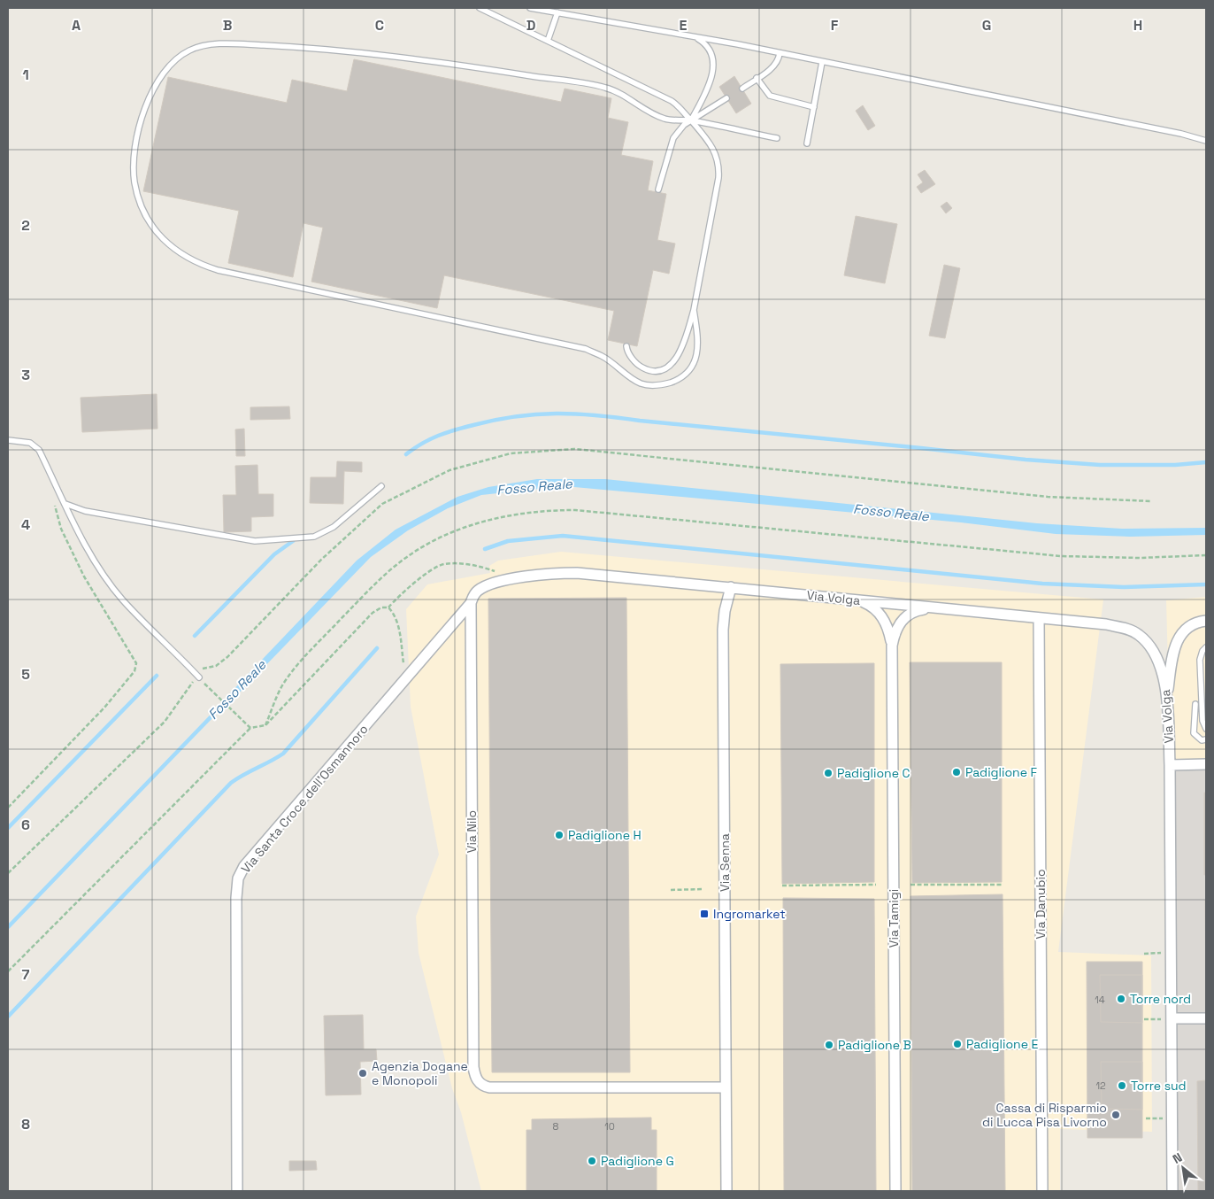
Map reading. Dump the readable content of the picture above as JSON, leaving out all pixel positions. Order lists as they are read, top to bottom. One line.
{"streets":{"street":["Via Volga","Via Santa Croce dell'Osmannoro","Via Nilo","Via Senna","Via Danubio","Via Tamigi"]},"crossings":[["Via Volga","Via Senna"],["Via Volga","Via Danubio"],["Via Volga","Via Tamigi"],["Via Santa Croce dell'Osmannoro","Via Nilo"],["Via Nilo","Via Senna"]],"water":["Fosso Reale"],"places":{"other":["Padiglione F","Padiglione C","Padiglione H","Torre nord","Padiglione E","Padiglione B","Agenzia Dogane e Monopoli","Torre sud","Cassa di Risparmio di Lucca Pisa Livorno","Padiglione G"],"transit":["Ingromarket"]},"house_numbers":["14","12","8","10"],"north":"top left","grid":{"columns":["A","B","C","D","E","F","G","H"],"rows":["1","2","3","4","5","6","7","8"]}}
